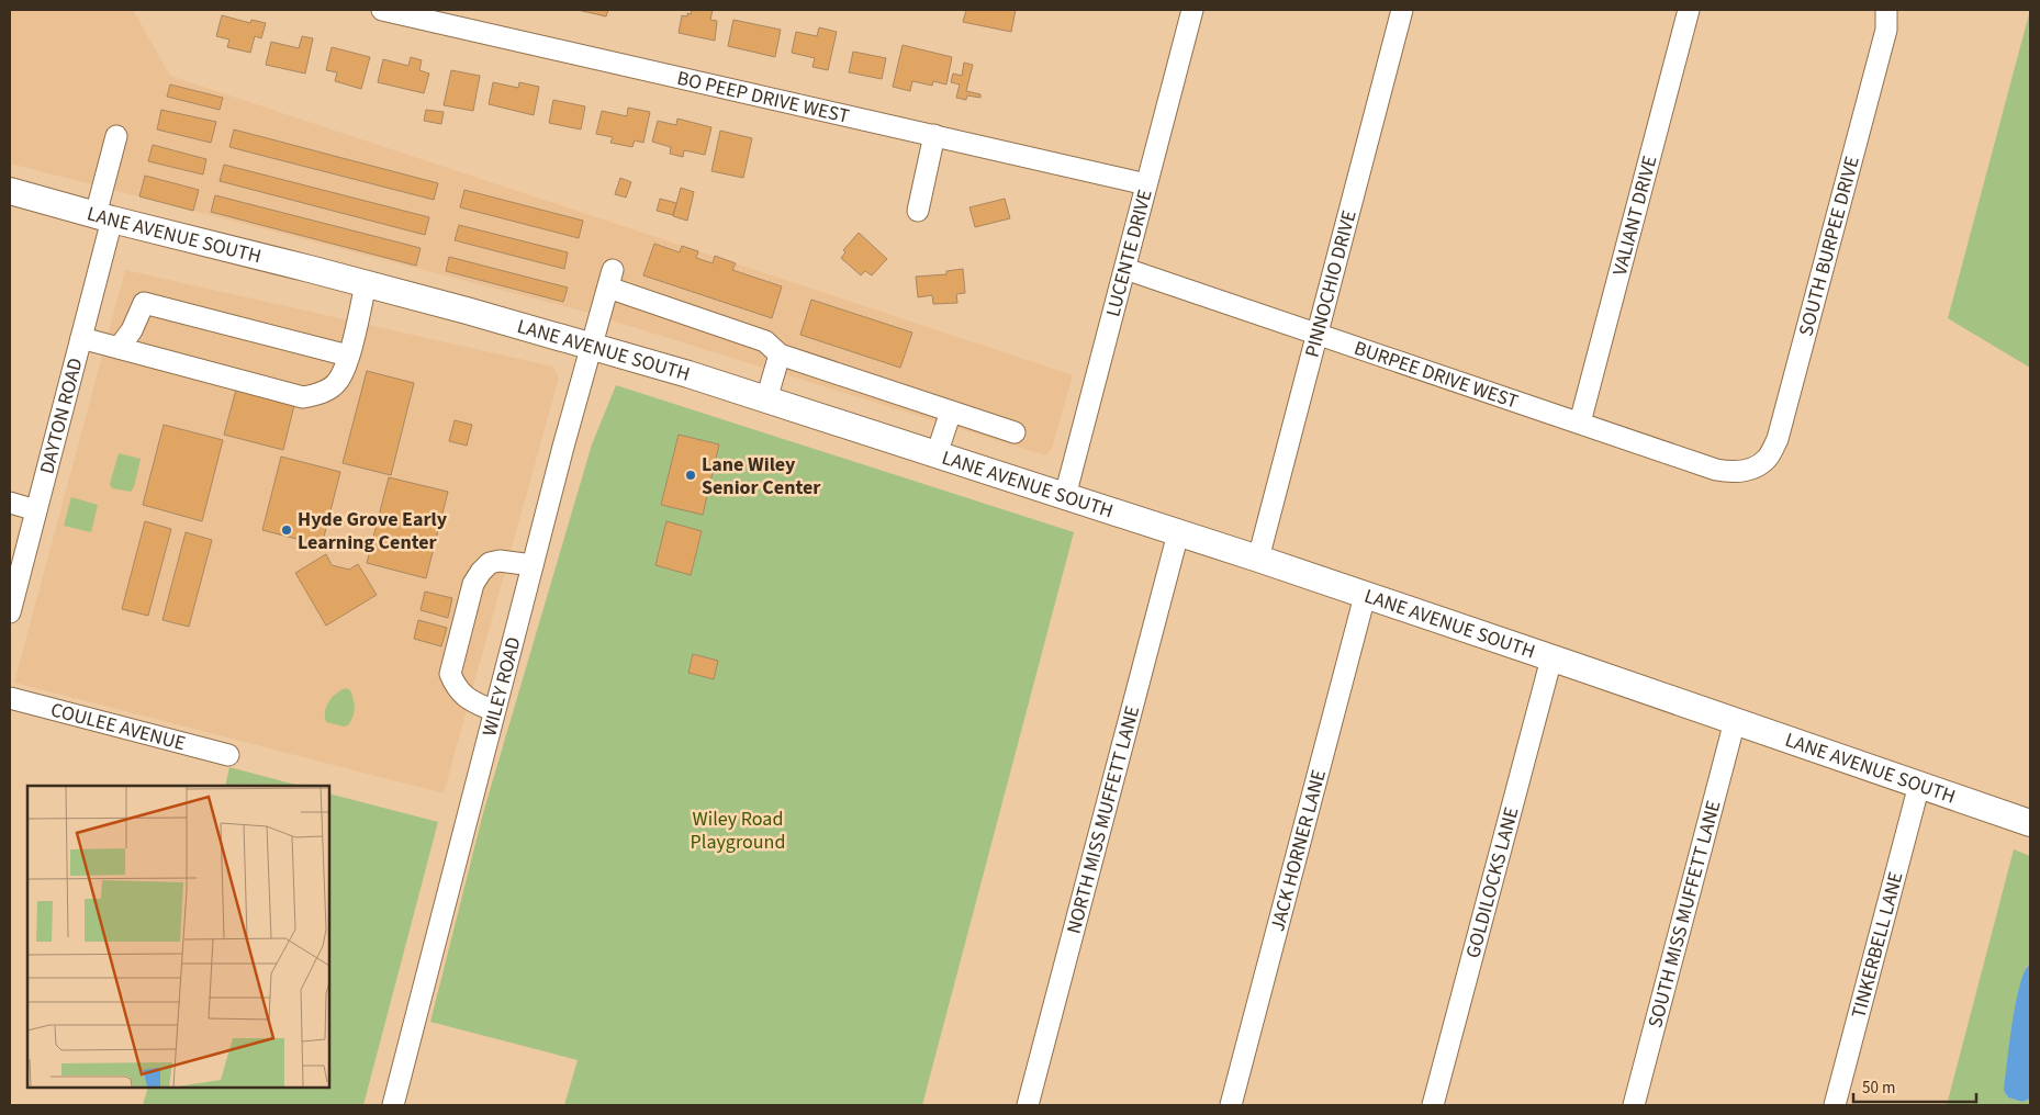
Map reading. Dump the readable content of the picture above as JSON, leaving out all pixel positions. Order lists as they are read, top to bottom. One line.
{"streets":{"main road":["LANE AVENUE SOUTH"],"street":["BO PEEP DRIVE WEST","VALIANT DRIVE","SOUTH BURPEE DRIVE","LUCENTE DRIVE","PINNOCHIO DRIVE","BURPEE DRIVE WEST","DAYTON ROAD","WILEY ROAD","COULEE AVENUE","NORTH MISS MUFFETT LANE","JACK HORNER LANE","GOLDILOCKS LANE","SOUTH MISS MUFFETT LANE","TINKERBELL LANE"]},"crossings":[["BO PEEP DRIVE WEST","LUCENTE DRIVE"],["VALIANT DRIVE","BURPEE DRIVE WEST"],["LANE AVENUE SOUTH","LUCENTE DRIVE"],["LANE AVENUE SOUTH","PINNOCHIO DRIVE"],["LANE AVENUE SOUTH","DAYTON ROAD"],["LANE AVENUE SOUTH","WILEY ROAD"],["LANE AVENUE SOUTH","NORTH MISS MUFFETT LANE"],["LANE AVENUE SOUTH","JACK HORNER LANE"],["LANE AVENUE SOUTH","GOLDILOCKS LANE"],["LANE AVENUE SOUTH","SOUTH MISS MUFFETT LANE"],["LANE AVENUE SOUTH","TINKERBELL LANE"],["SOUTH BURPEE DRIVE","BURPEE DRIVE WEST"],["LUCENTE DRIVE","BURPEE DRIVE WEST"],["PINNOCHIO DRIVE","BURPEE DRIVE WEST"]],"parks":["Wiley Road Playground"],"places":["Lane Wiley Senior Center","Hyde Grove Early Learning Center"],"scale_bar":"50 m"}
